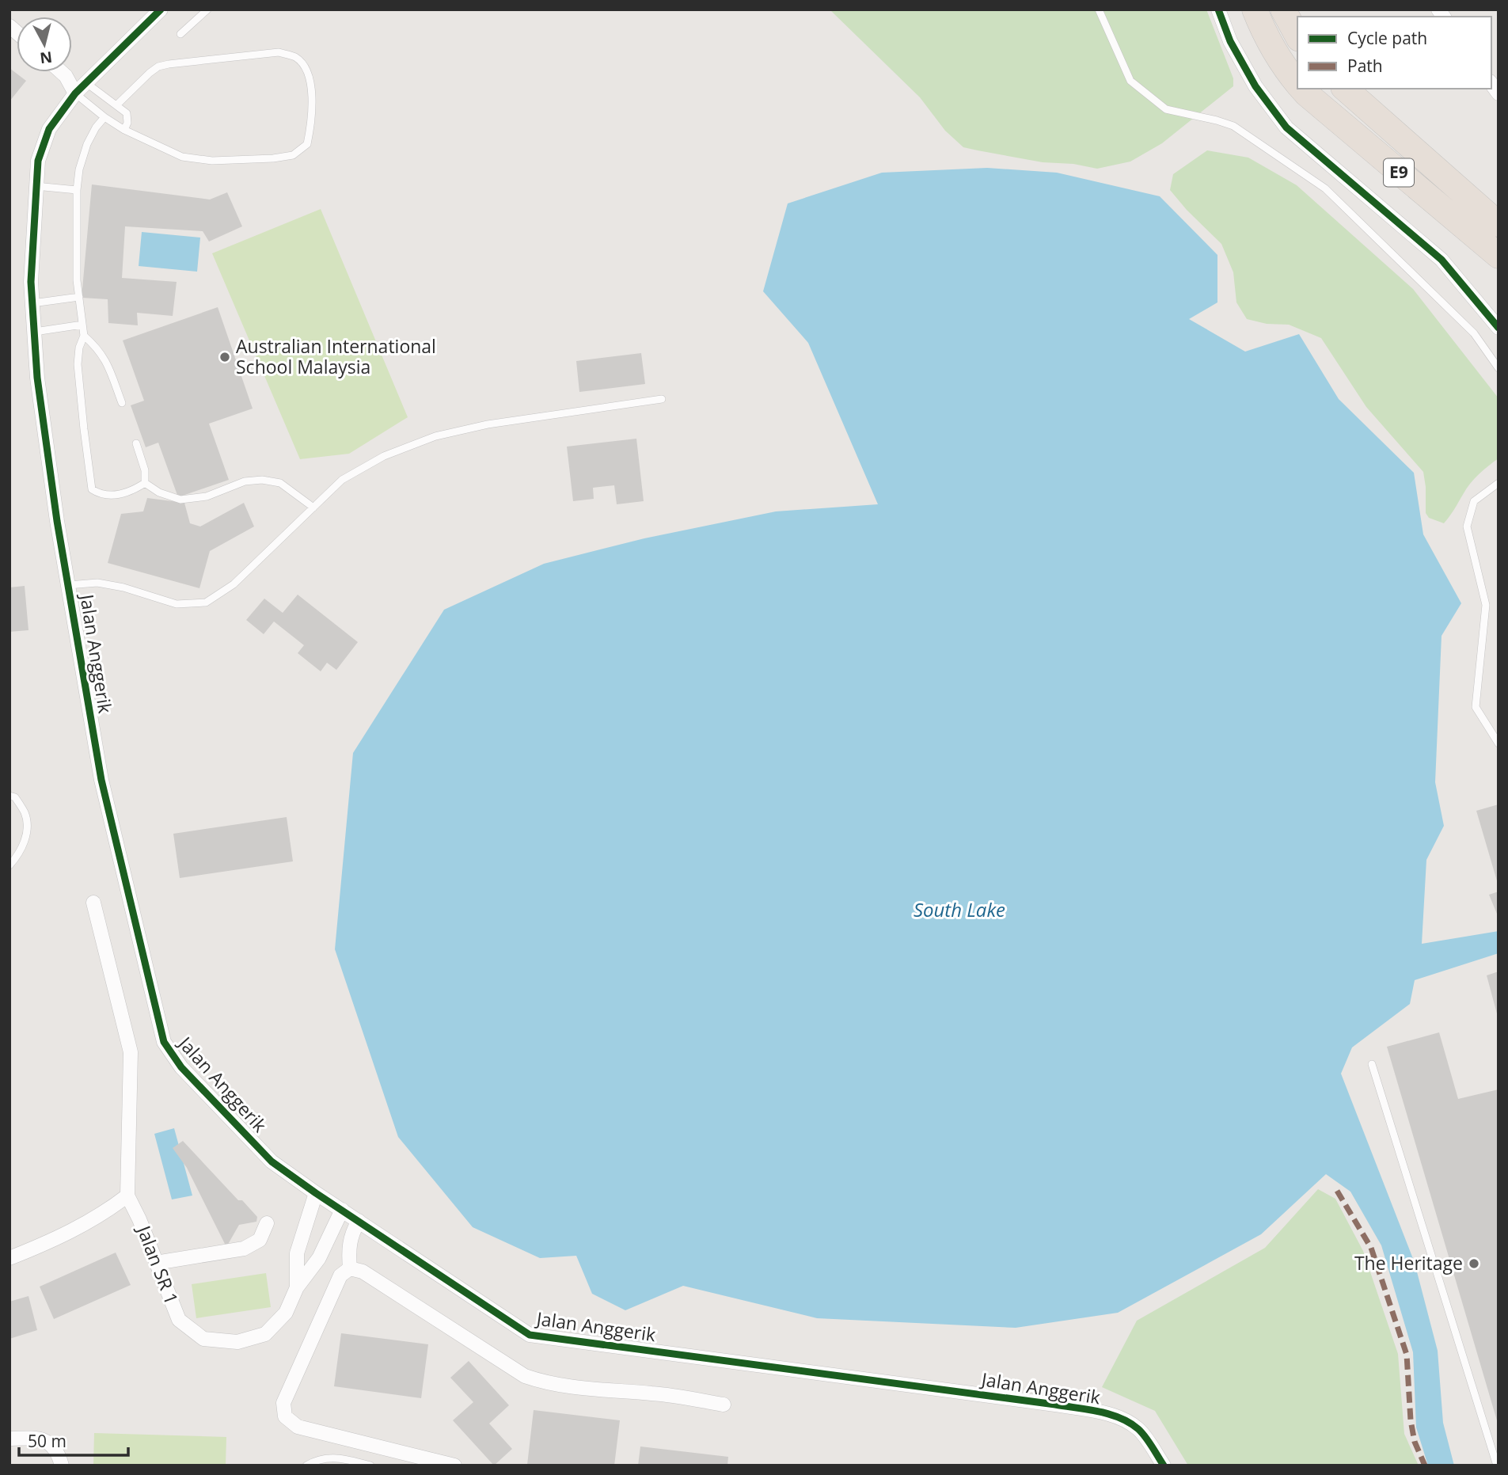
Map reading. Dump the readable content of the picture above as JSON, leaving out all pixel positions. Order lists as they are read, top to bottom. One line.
{"streets":{"highway":["E9"],"street":["Jalan Anggerik","Jalan SR 1"]},"water":["South Lake"],"places":["Australian International School Malaysia","The Heritage"],"legend":["Cycle path","Path"],"scale_bar":"50 m","north":"bottom"}
